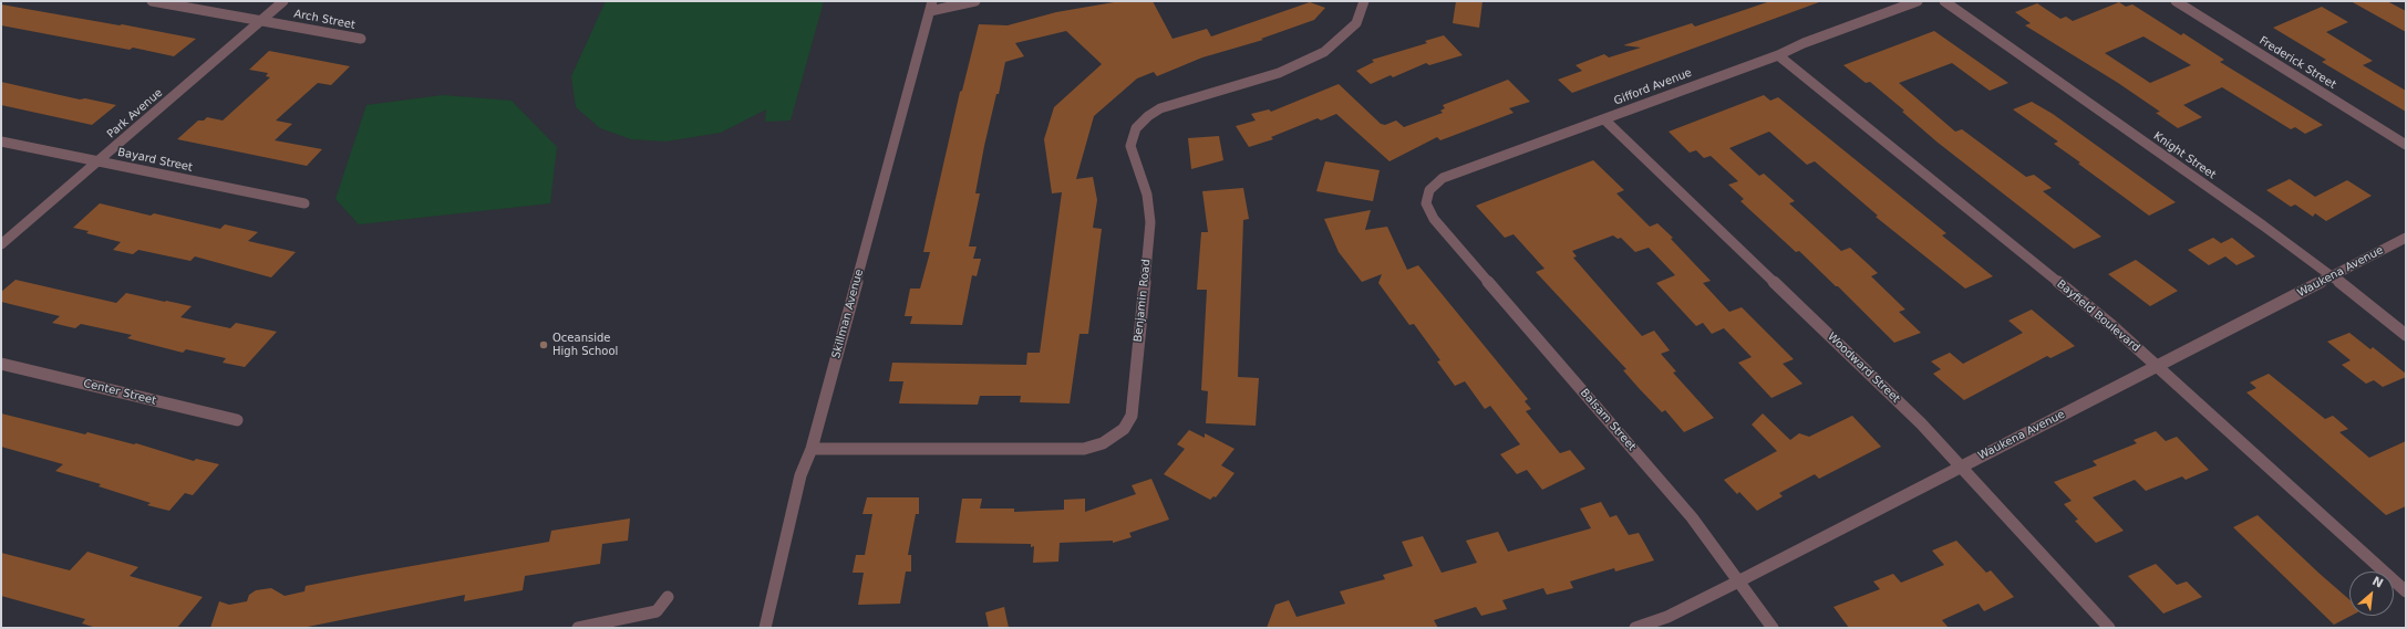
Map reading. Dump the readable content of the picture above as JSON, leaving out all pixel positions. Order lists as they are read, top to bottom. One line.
{"streets":{"street":["Arch Street","Frederick Street","Gifford Avenue","Park Avenue","Knight Street","Bayard Street","Waukena Avenue","Benjamin Road","Skillman Avenue","Bayfield Boulevard","Woodward Street","Center Street","Balsam Street"]},"crossings":[["Arch Street","Park Avenue"],["Gifford Avenue","Bayfield Boulevard"],["Gifford Avenue","Woodward Street"],["Gifford Avenue","Balsam Street"],["Park Avenue","Bayard Street"],["Knight Street","Waukena Avenue"],["Waukena Avenue","Bayfield Boulevard"],["Waukena Avenue","Woodward Street"],["Waukena Avenue","Balsam Street"],["Benjamin Road","Skillman Avenue"]],"places":["Oceanside High School"],"north":"top right"}
